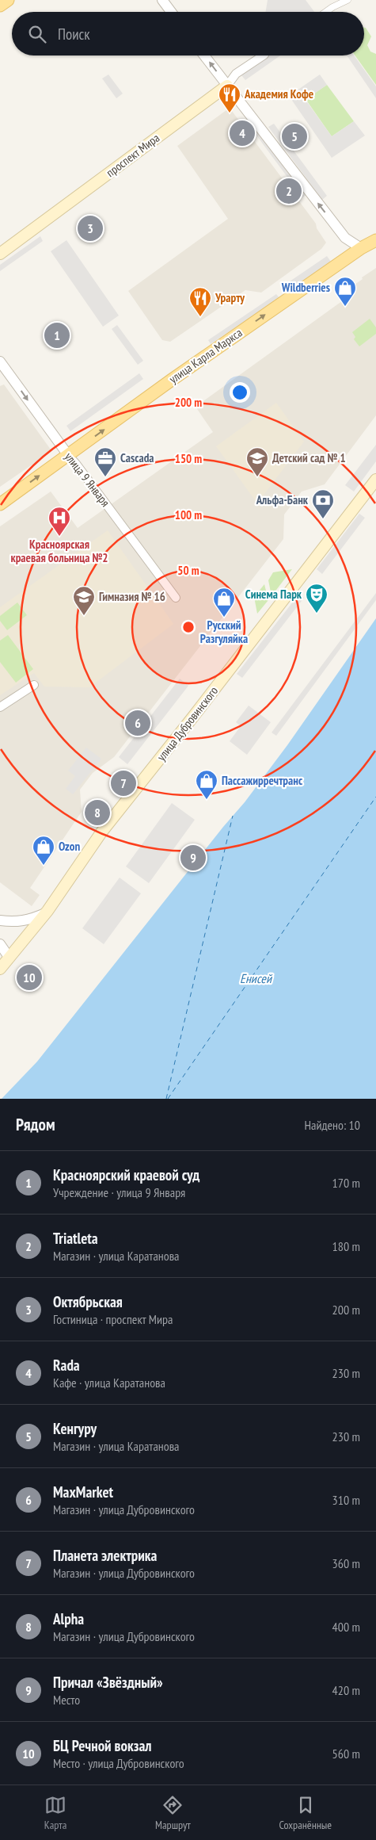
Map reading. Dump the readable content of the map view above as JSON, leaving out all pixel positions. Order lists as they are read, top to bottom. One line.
{"streets":{"main road":["проспект Мира","улица Карла Маркса","улица Дубровинского"],"street":["улица 9 Января"]},"crossings":[["улица Карла Маркса","улица 9 Января"]],"one_way":["улица Карла Маркса","улица 9 Января"],"water":["Енисей"],"places":{"restaurant":["Академия Кофе","Урарту"],"shop":["Wildberries","Русский Разгуляйка","Пассажирречтранс","Ozon"],"office":["Cascada"],"school or university":["Детский сад № 1","Гимназия № 16"],"bank":["Альфа-Банк"],"hospital":["Красноярская краевая больница №2"],"theatre":["Синема Парк"]},"page":{"search":"Поиск","pins":["4","5","2","3","1","6","7","8","9","10"],"heading":["Рядом","Найдено: 10"],"list":[{"mark":"1","name":"Красноярский краевой суд","note":"Учреждение · улица 9 Января","value":"170 m"},{"mark":"2","name":"Triatleta","note":"Магазин · улица Каратанова","value":"180 m"},{"mark":"3","name":"Октябрьская","note":"Гостиница · проспект Мира","value":"200 m"},{"mark":"4","name":"Rada","note":"Кафе · улица Каратанова","value":"230 m"},{"mark":"5","name":"Кенгуру","note":"Магазин · улица Каратанова","value":"230 m"},{"mark":"6","name":"MaxMarket","note":"Магазин · улица Дубровинского","value":"310 m"},{"mark":"7","name":"Планета электрика","note":"Магазин · улица Дубровинского","value":"360 m"},{"mark":"8","name":"Alpha","note":"Магазин · улица Дубровинского","value":"400 m"},{"mark":"9","name":"Причал «Звёздный»","note":"Место","value":"420 m"},{"mark":"10","name":"БЦ Речной вокзал","note":"Место · улица Дубровинского","value":"560 m"}],"nav":["Карта","Маршрут","Сохранённые"]},"rings":["200 m","150 m","100 m","50 m"]}
